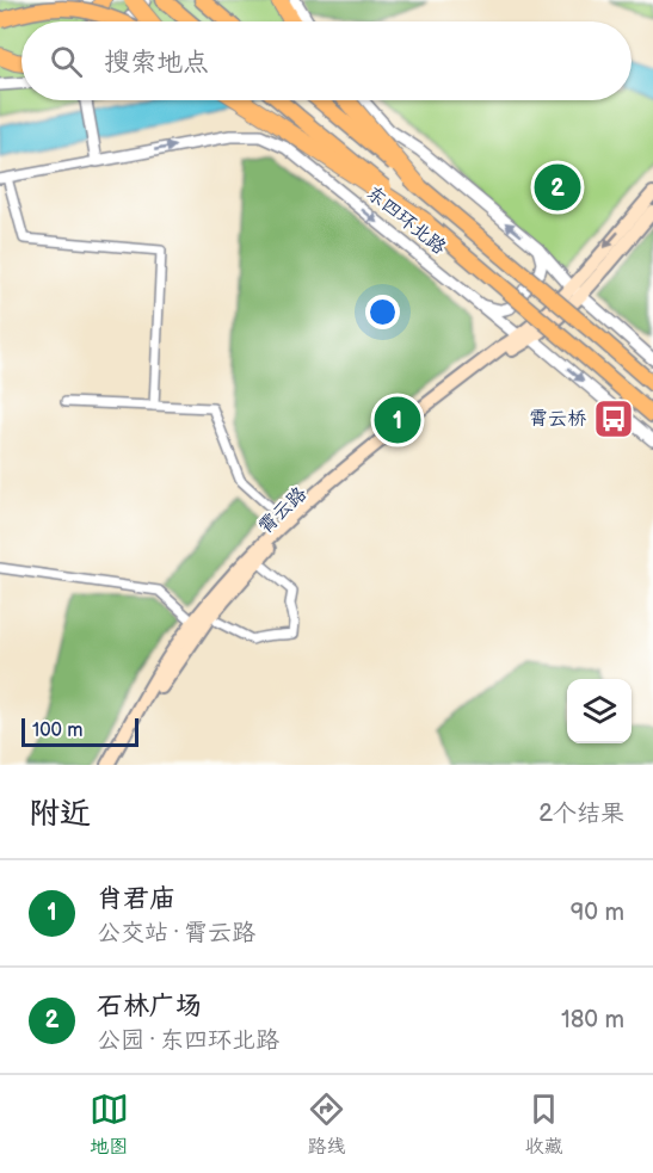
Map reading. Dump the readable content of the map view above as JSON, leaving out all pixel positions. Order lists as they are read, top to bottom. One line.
{"streets":{"highway":["东四环北路"],"main road":["霄云路"]},"crossings":[["东四环北路","霄云路"]],"places":{"bus stop":["霄云桥"]},"scale_bar":"100 m","page":{"search":"搜索地点","pins":["2","1"],"scale":"100 m","heading":["附近","2个结果"],"list":[{"mark":"1","name":"肖君庙","note":"公交站 · 霄云路","value":"90 m"},{"mark":"2","name":"石林广场","note":"公园 · 东四环北路","value":"180 m"}],"nav":["地图","路线","收藏"]}}
